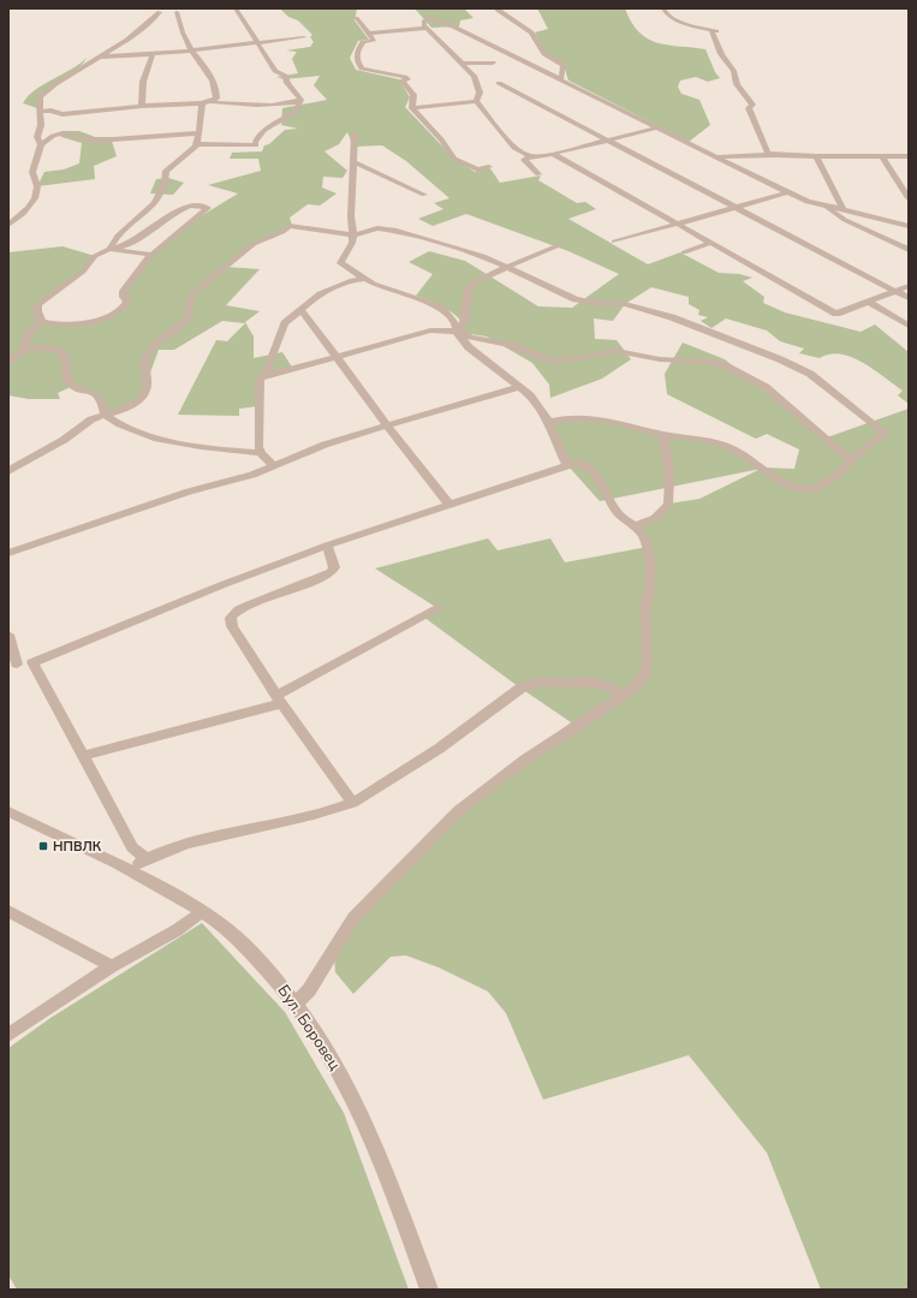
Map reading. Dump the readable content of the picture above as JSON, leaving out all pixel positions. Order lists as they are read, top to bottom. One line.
{"streets":{"street":["Бул. Боровец"]},"places":{"transit":["НПВЛК"]}}
